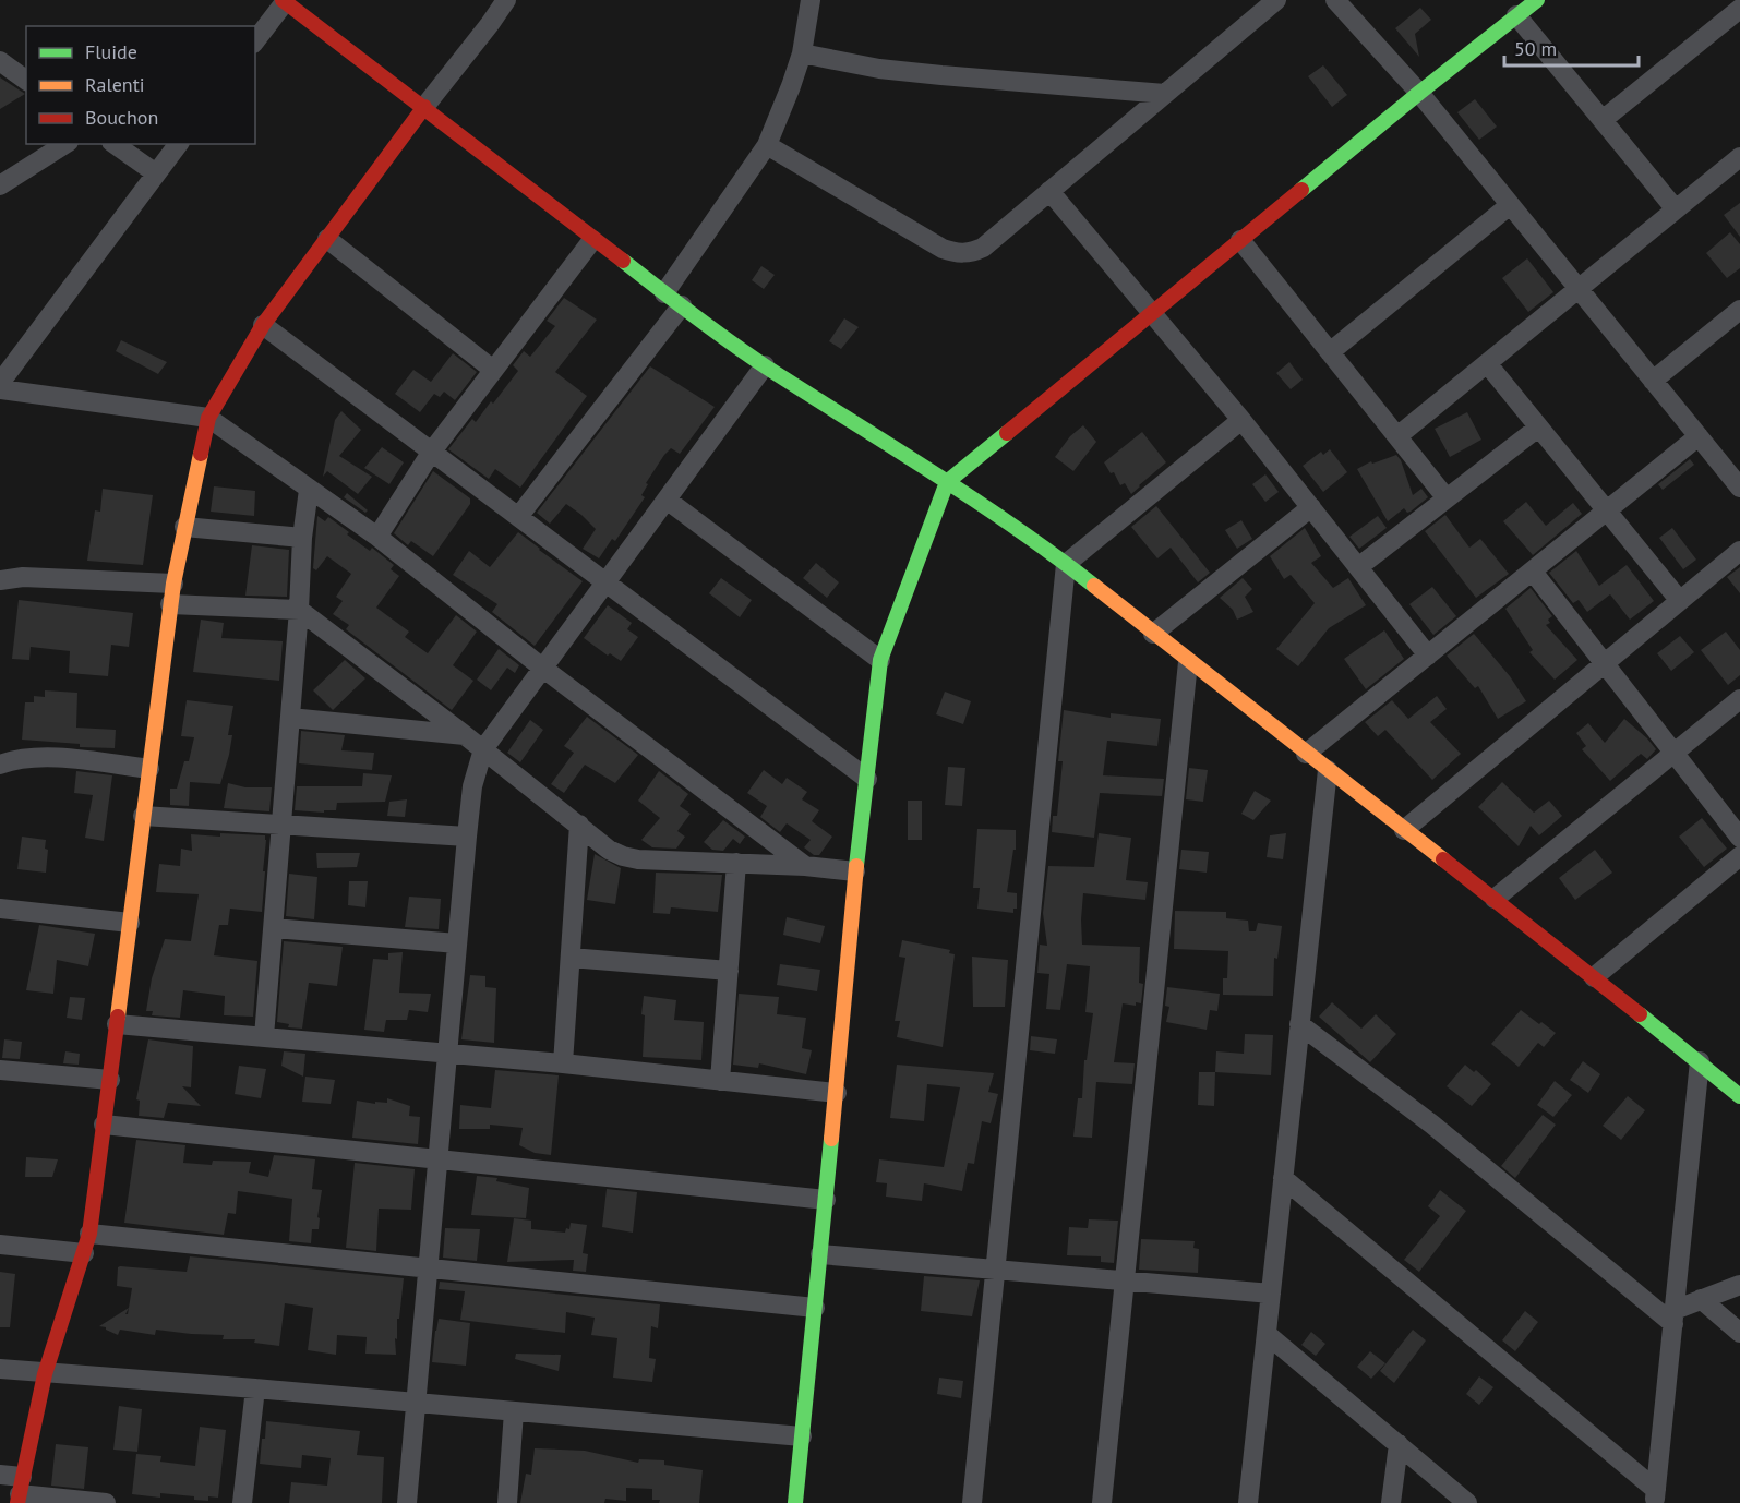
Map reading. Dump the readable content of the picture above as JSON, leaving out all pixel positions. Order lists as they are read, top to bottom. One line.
{"legend":["Fluide","Ralenti","Bouchon"],"scale_bar":"50 m"}
